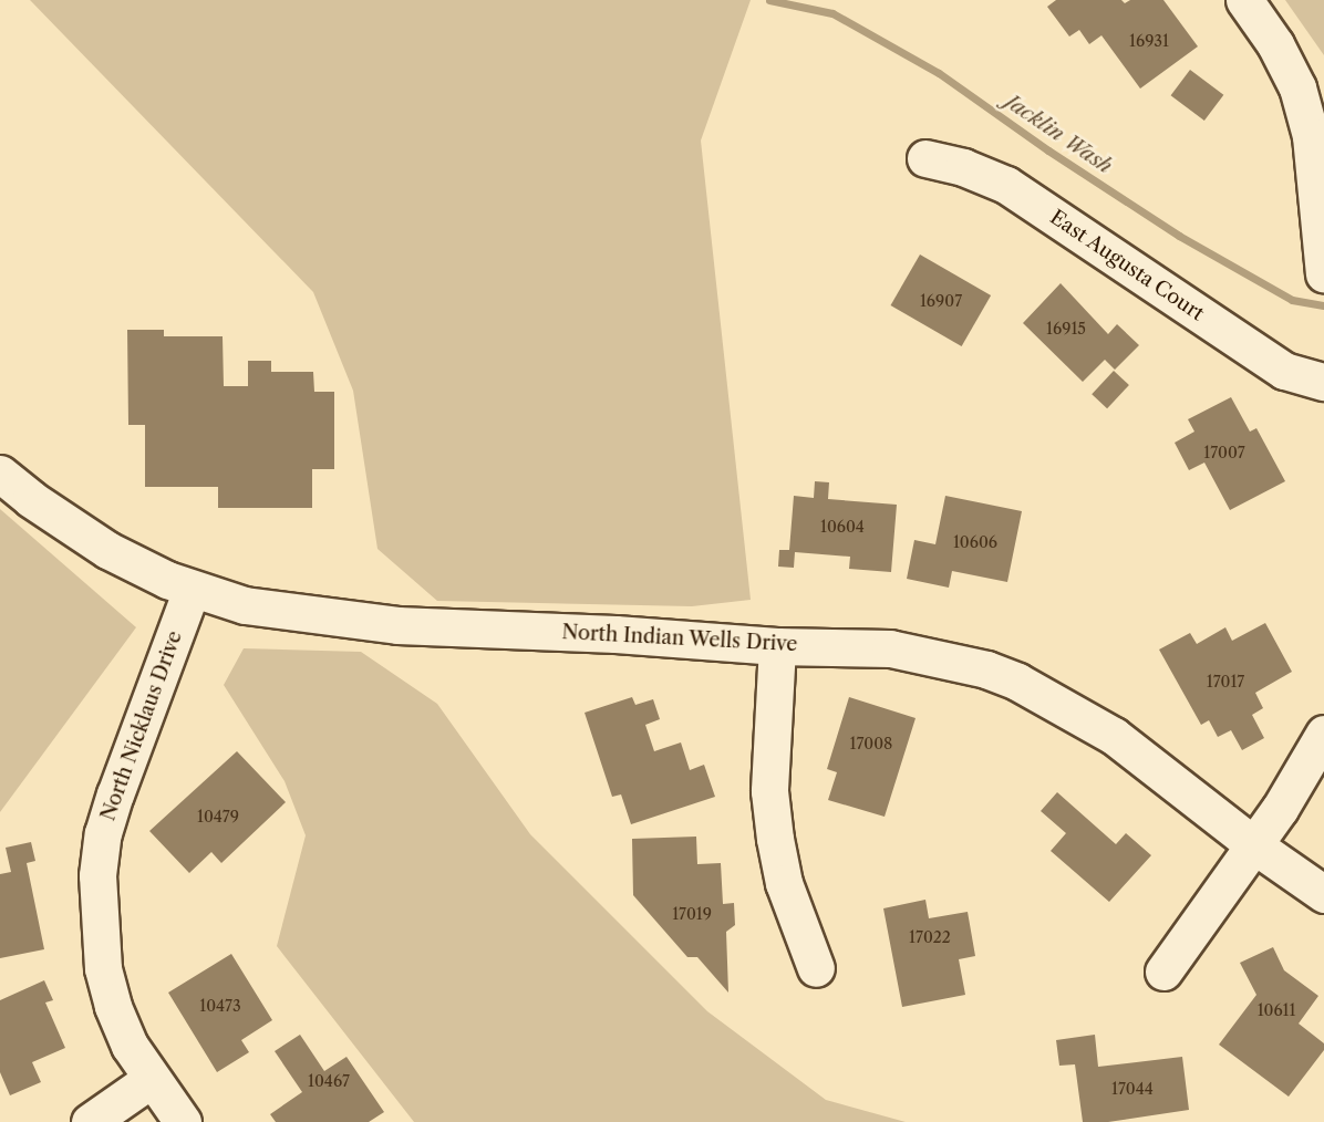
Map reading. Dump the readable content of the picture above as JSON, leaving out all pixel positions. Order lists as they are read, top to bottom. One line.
{"streets":{"street":["East Augusta Court","North Indian Wells Drive","North Nicklaus Drive"]},"crossings":[["North Indian Wells Drive","North Nicklaus Drive"]],"water":["Jacklin Wash"],"house_numbers":["16931","16907","16915","17007","10604","10606","17017","17008","10479","17019","17022","10473","10611","10467","17044"]}
